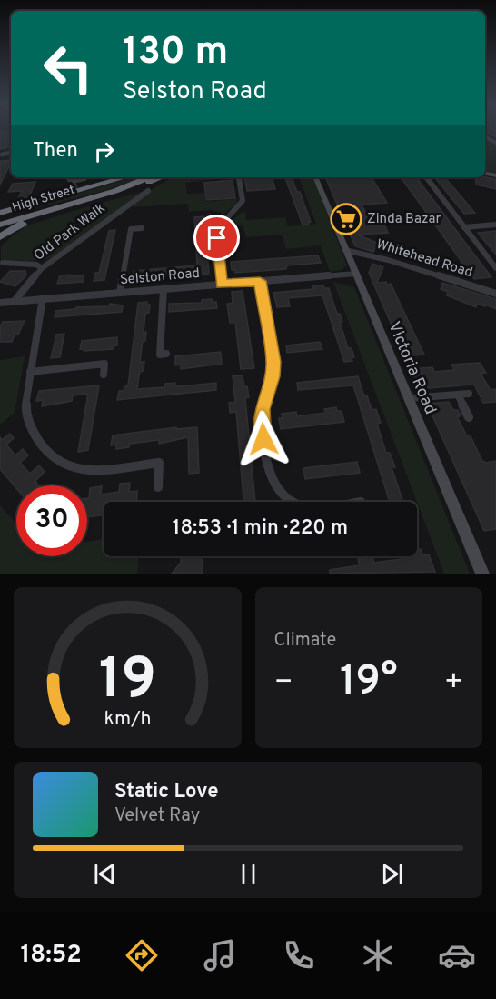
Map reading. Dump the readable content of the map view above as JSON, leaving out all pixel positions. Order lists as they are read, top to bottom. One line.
{"streets":{"highway":["High Street"],"street":["Old Park Walk","Whitehead Road","Selston Road","Victoria Road"]},"crossings":[["Old Park Walk","Selston Road"],["Whitehead Road","Victoria Road"],["Selston Road","Victoria Road"]],"places":{"supermarket":["Zinda Bazar"]},"page":{"turn":["130 m","Selston Road"],"then":"Then","limit":"30","trip":"18:53 · 1 min · 220 m","tile":"Climate","heat":["−","19°","+"],"song":["Static Love","Velvet Ray"],"tabs":"18:52","gauge":["19","km/h"]}}
